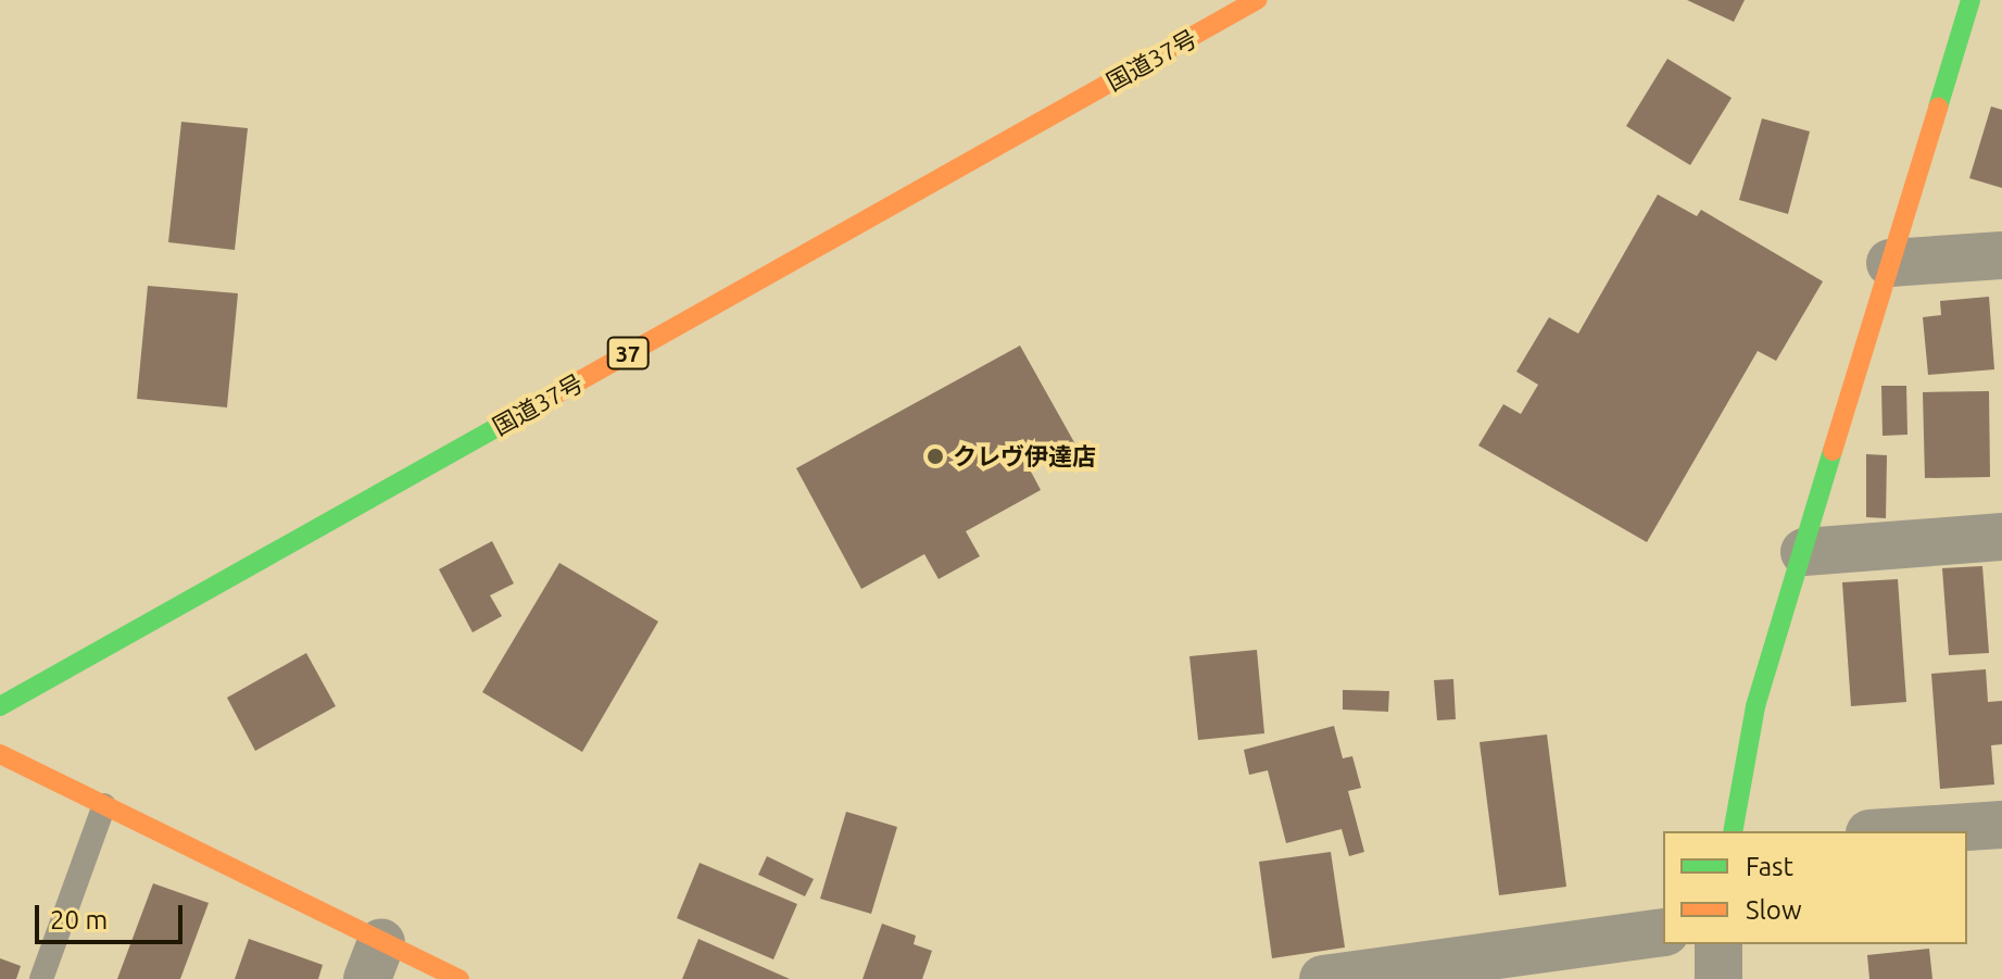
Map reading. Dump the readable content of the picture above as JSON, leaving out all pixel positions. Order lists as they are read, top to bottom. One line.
{"streets":{"main road":["国道37号","37"]},"places":["クレヴ伊達店"],"legend":["Fast","Slow"],"scale_bar":"20 m"}
